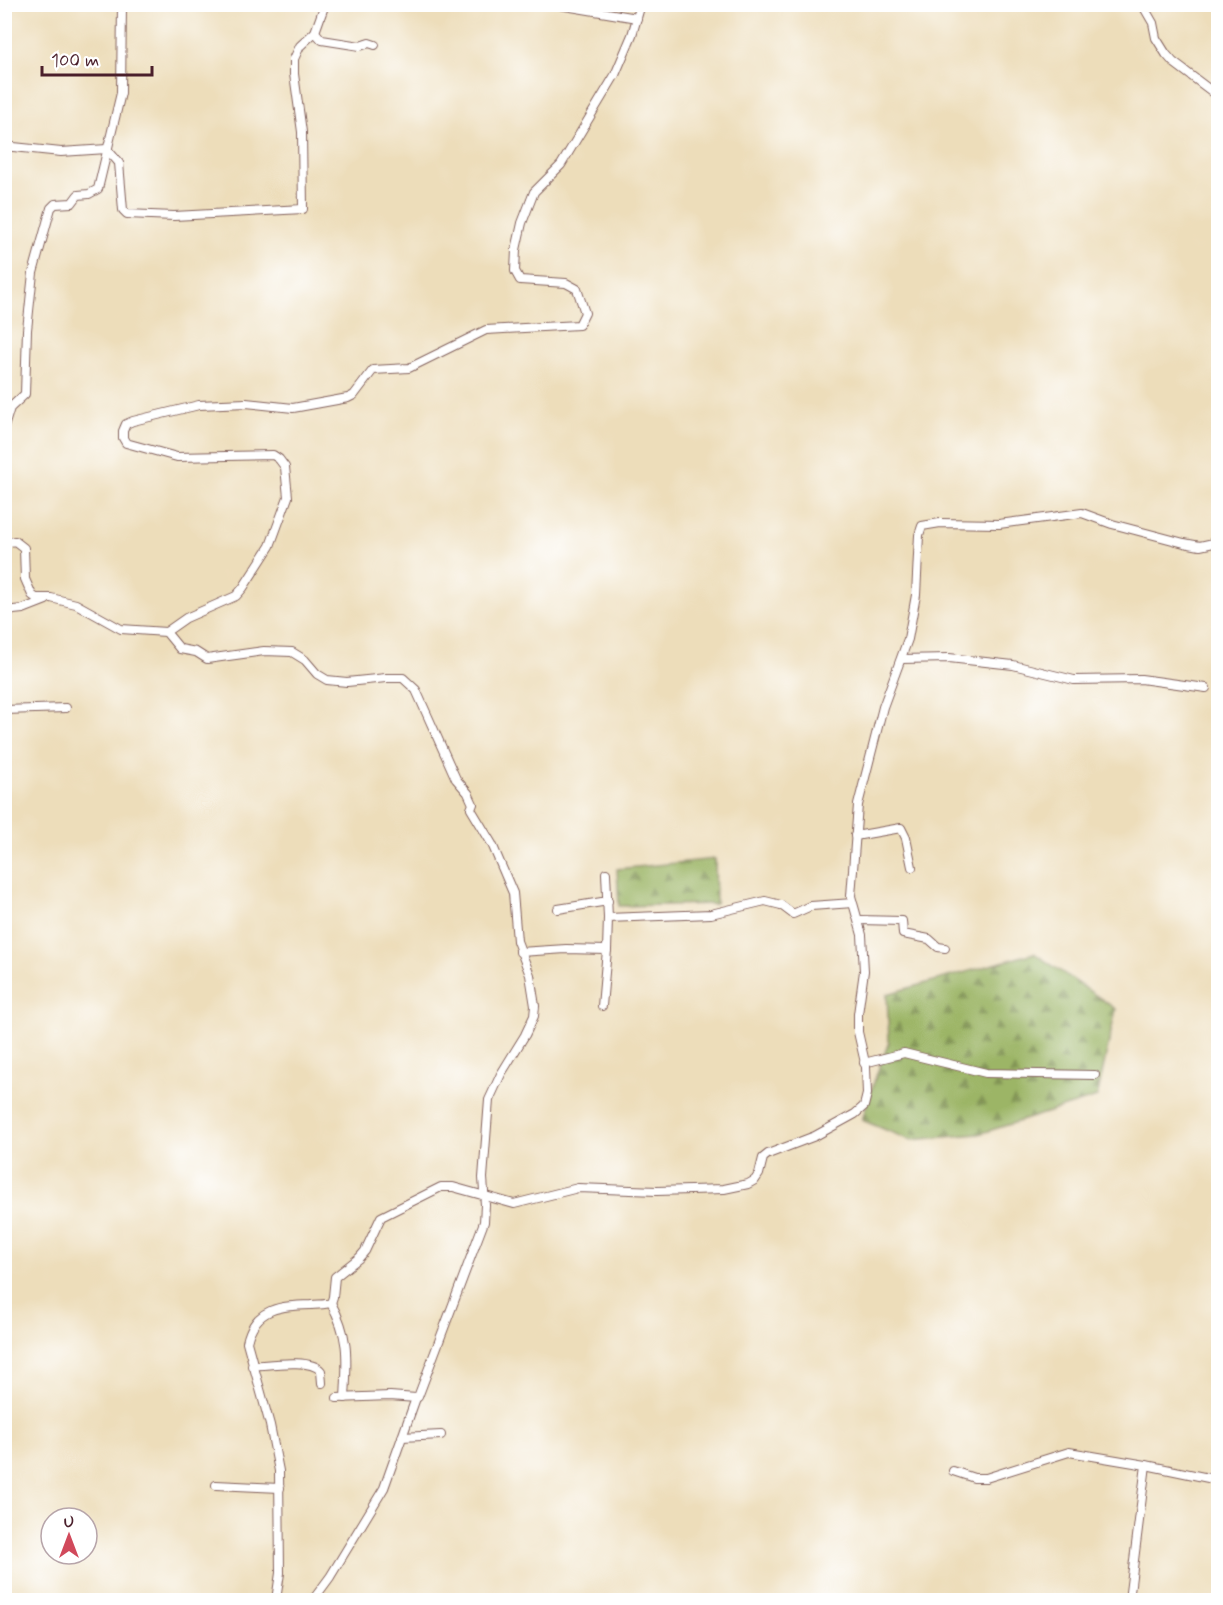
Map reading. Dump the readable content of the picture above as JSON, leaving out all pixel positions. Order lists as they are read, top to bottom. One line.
{"scale_bar":"100 m","north":"top"}
